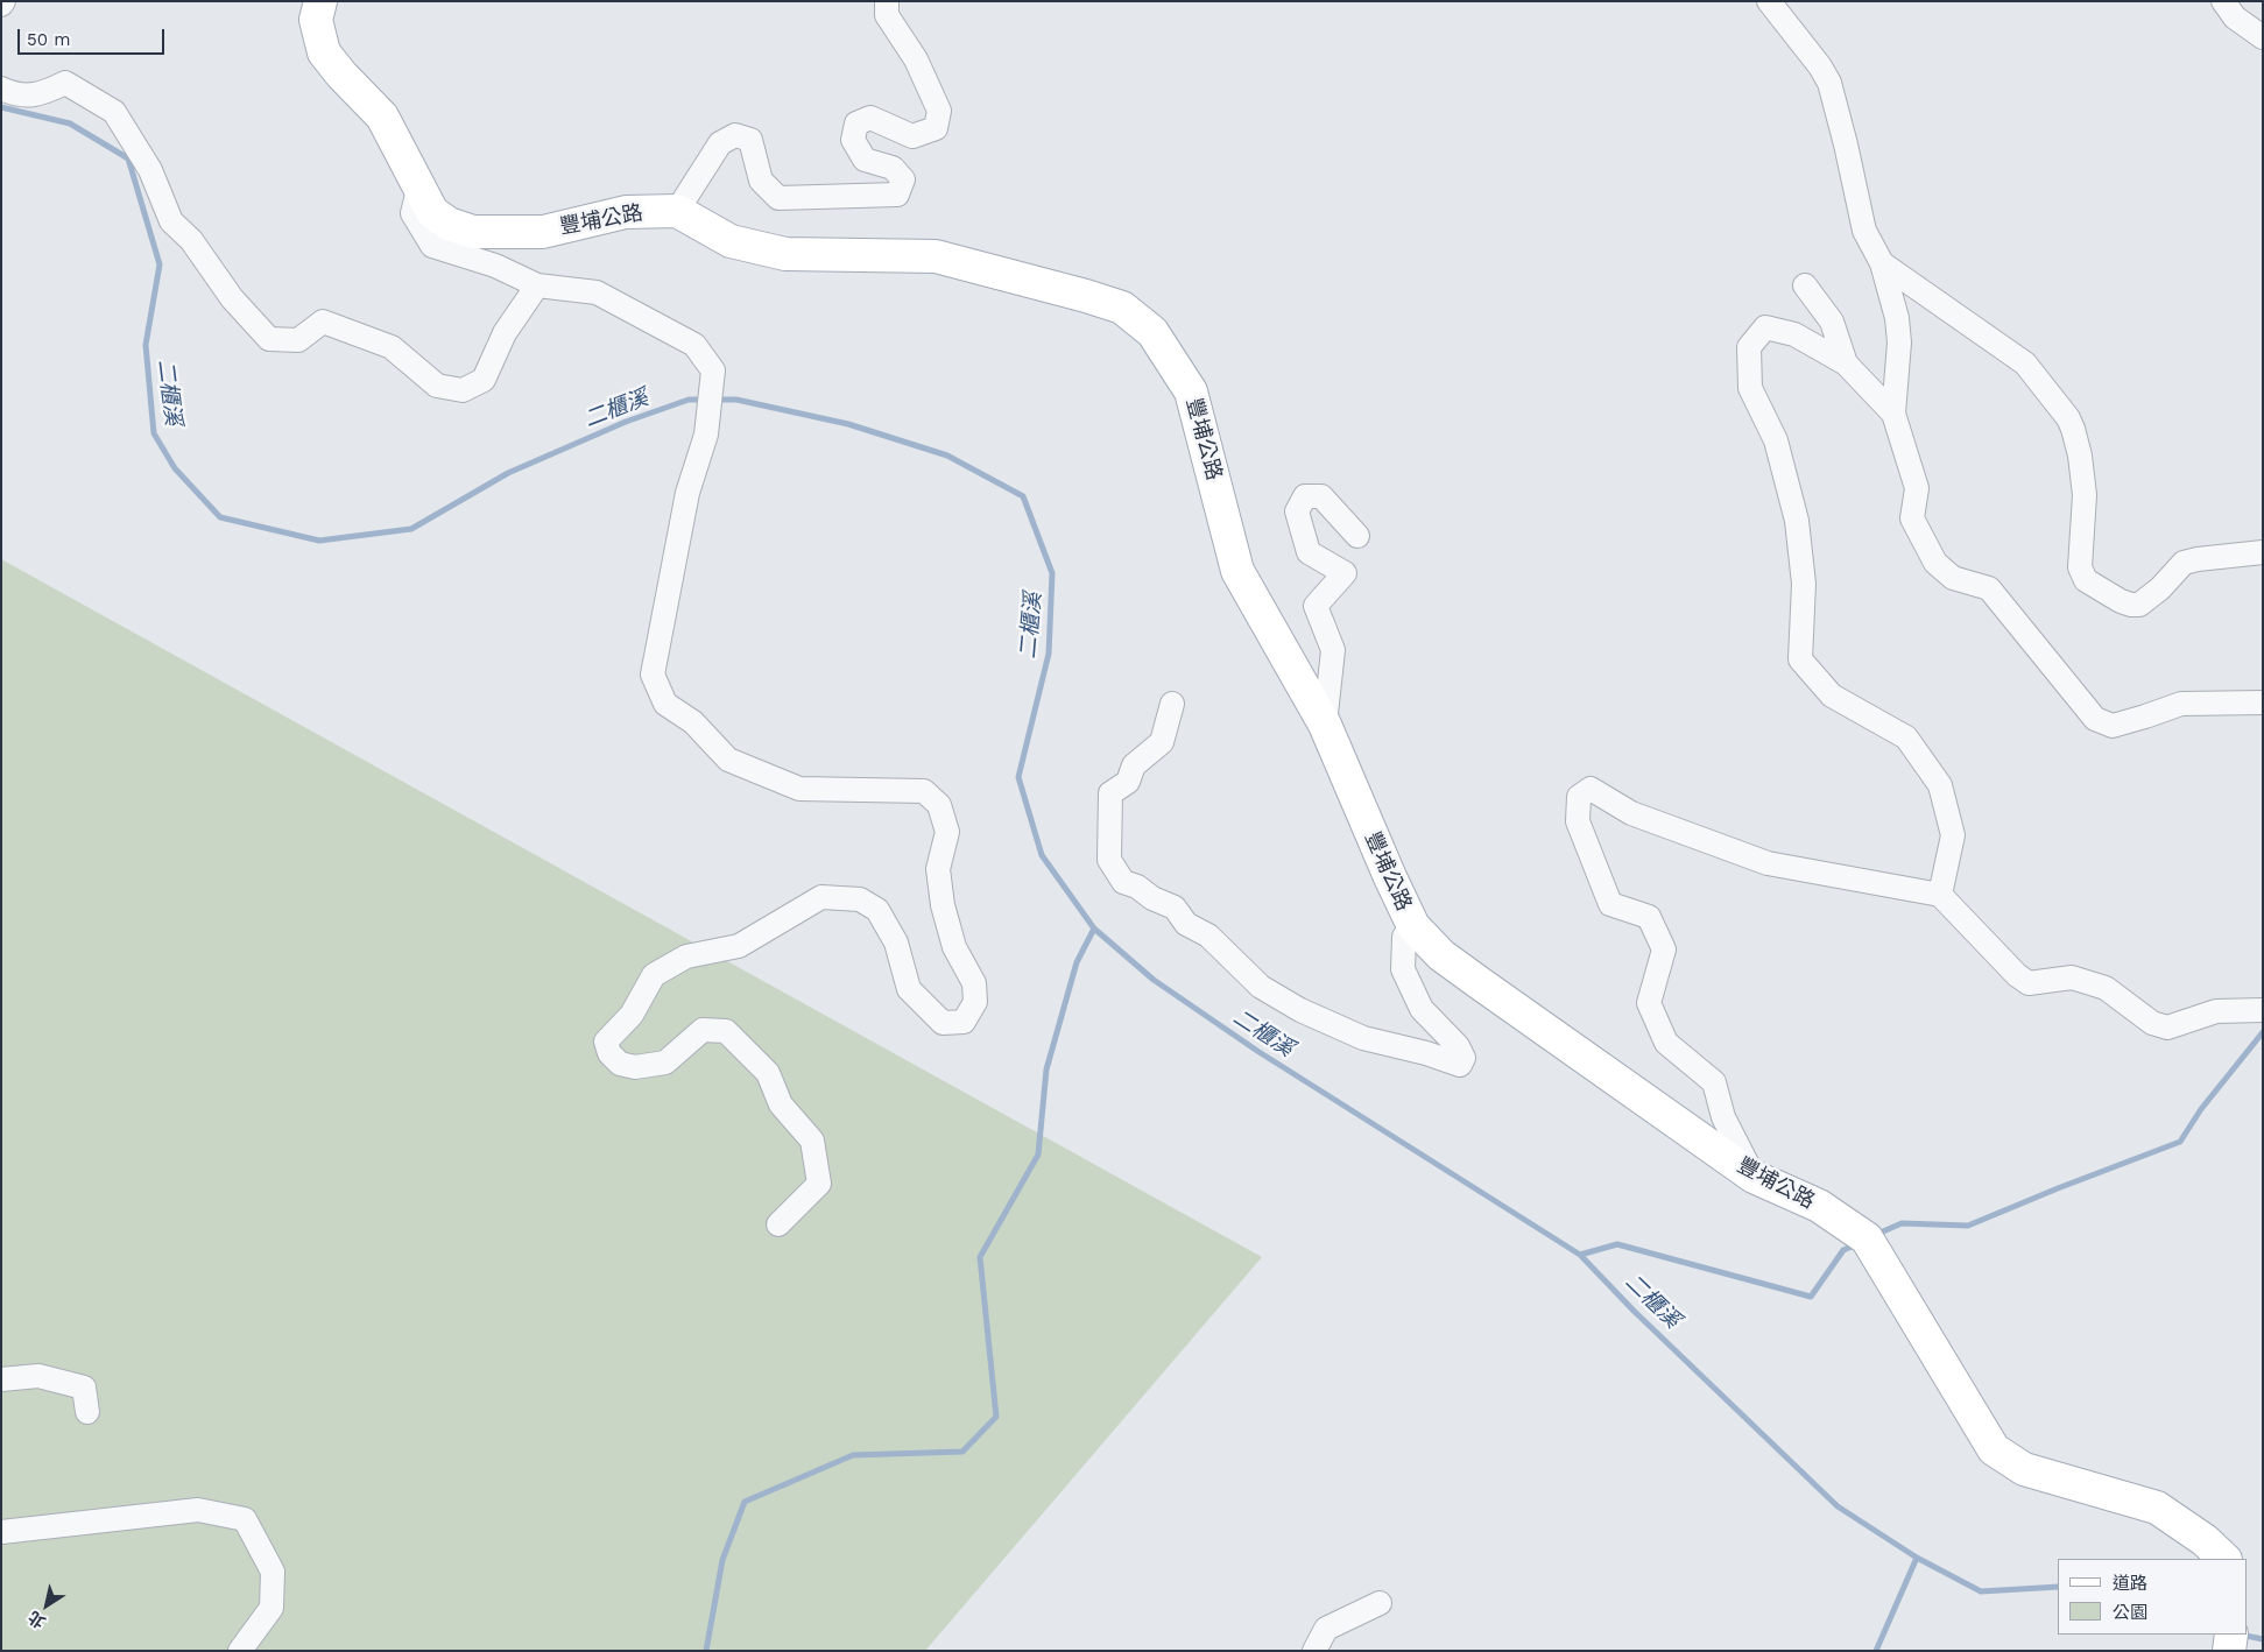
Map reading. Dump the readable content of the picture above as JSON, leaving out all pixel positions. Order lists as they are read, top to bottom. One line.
{"streets":{"main road":["豐埔公路"]},"water":["二櫃溪"],"legend":["道路","公園"],"scale_bar":"50 m","north":"bottom left"}
